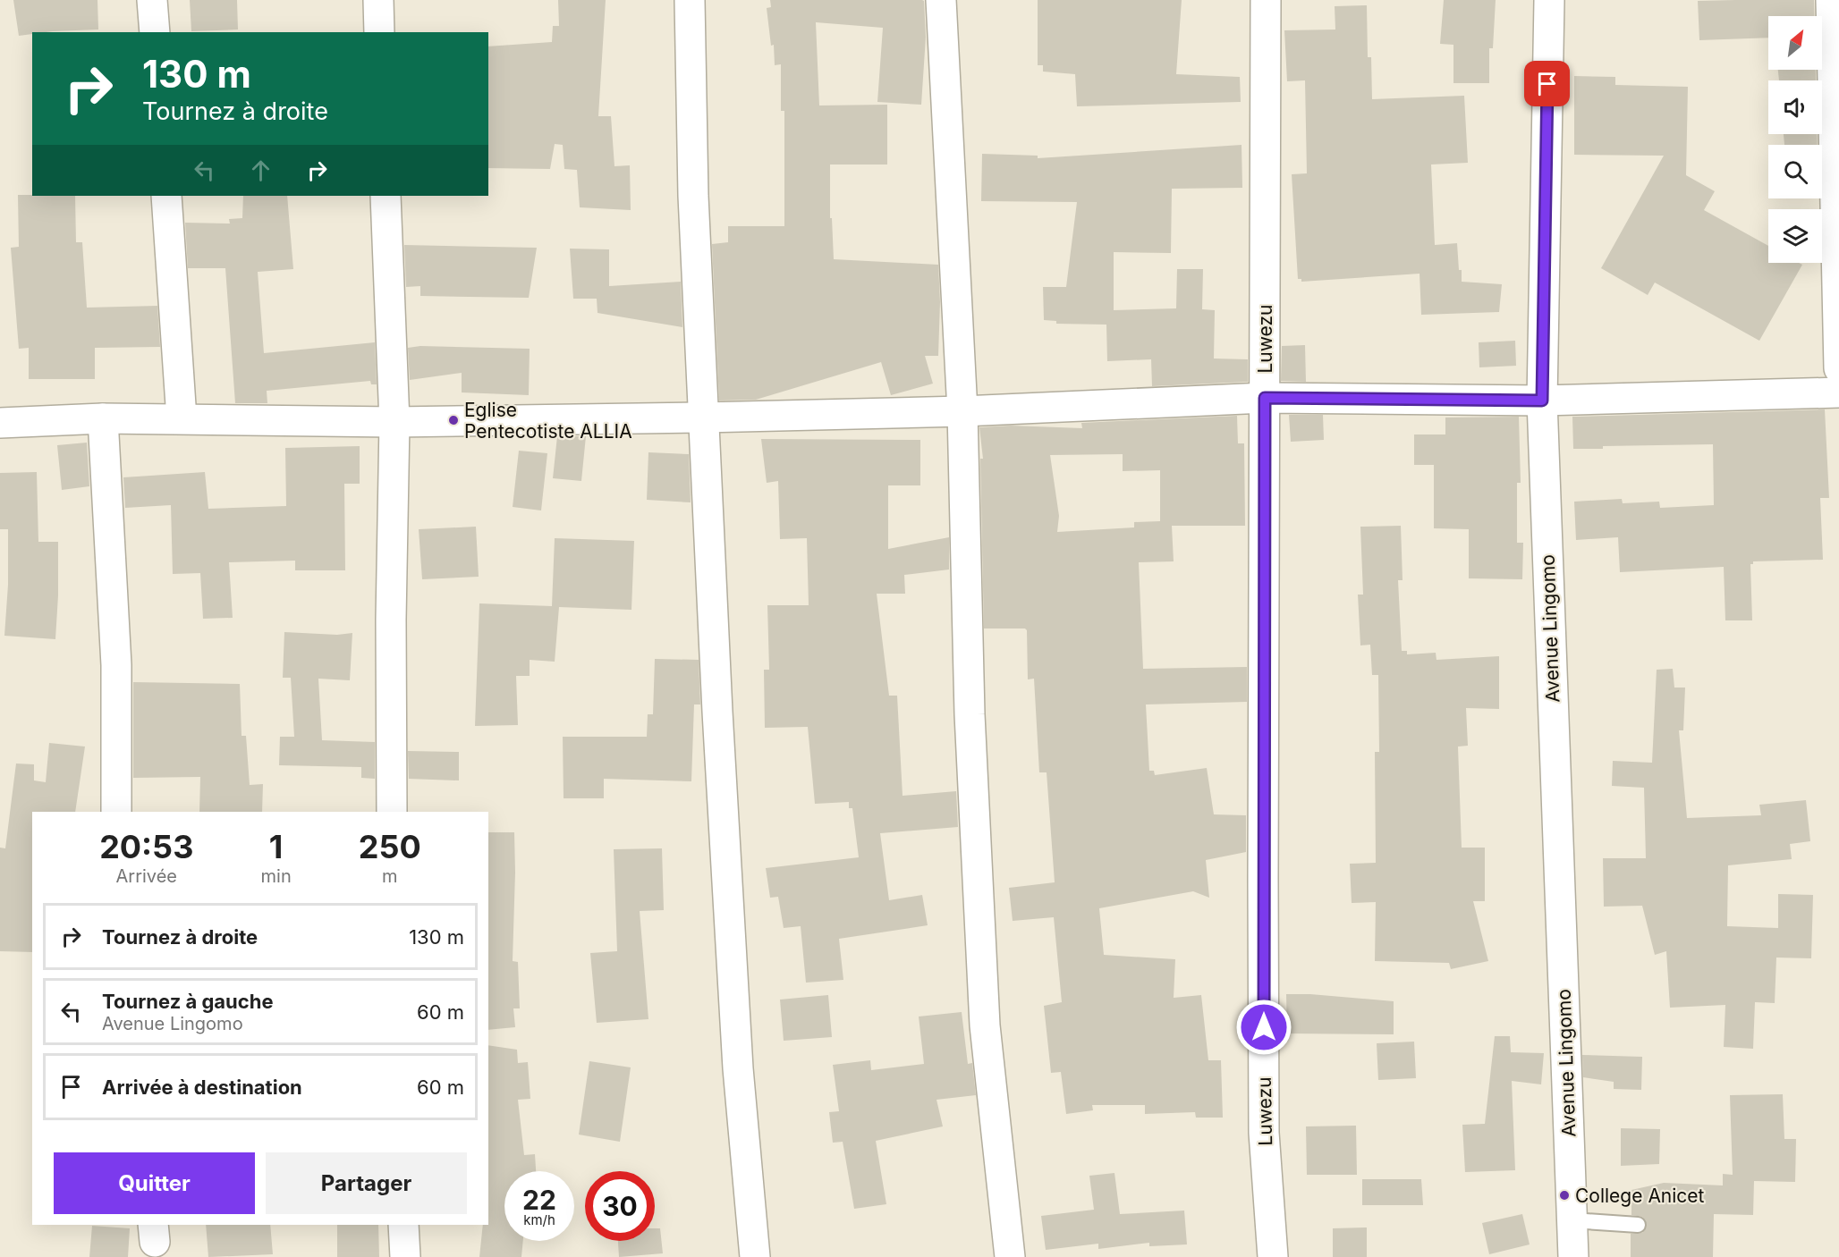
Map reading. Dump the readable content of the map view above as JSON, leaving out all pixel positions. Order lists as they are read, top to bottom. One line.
{"streets":{"street":["Luwezu","Avenue Lingomo"]},"places":["Eglise Pentecotiste ALLIA","College Anicet"],"north":"top right","page":{"turn":["130 m","Tournez à droite"],"eta":["20:53","Arrivée","1","min","250","m"],"list":[{"name":"Tournez à droite","value":"130 m"},{"name":"Tournez à gauche","note":"Avenue Lingomo","value":"60 m"},{"name":"Arrivée à destination","value":"60 m"}],"buttons":["Quitter","Partager"],"speed":"22 km/h","limit":"30"}}
